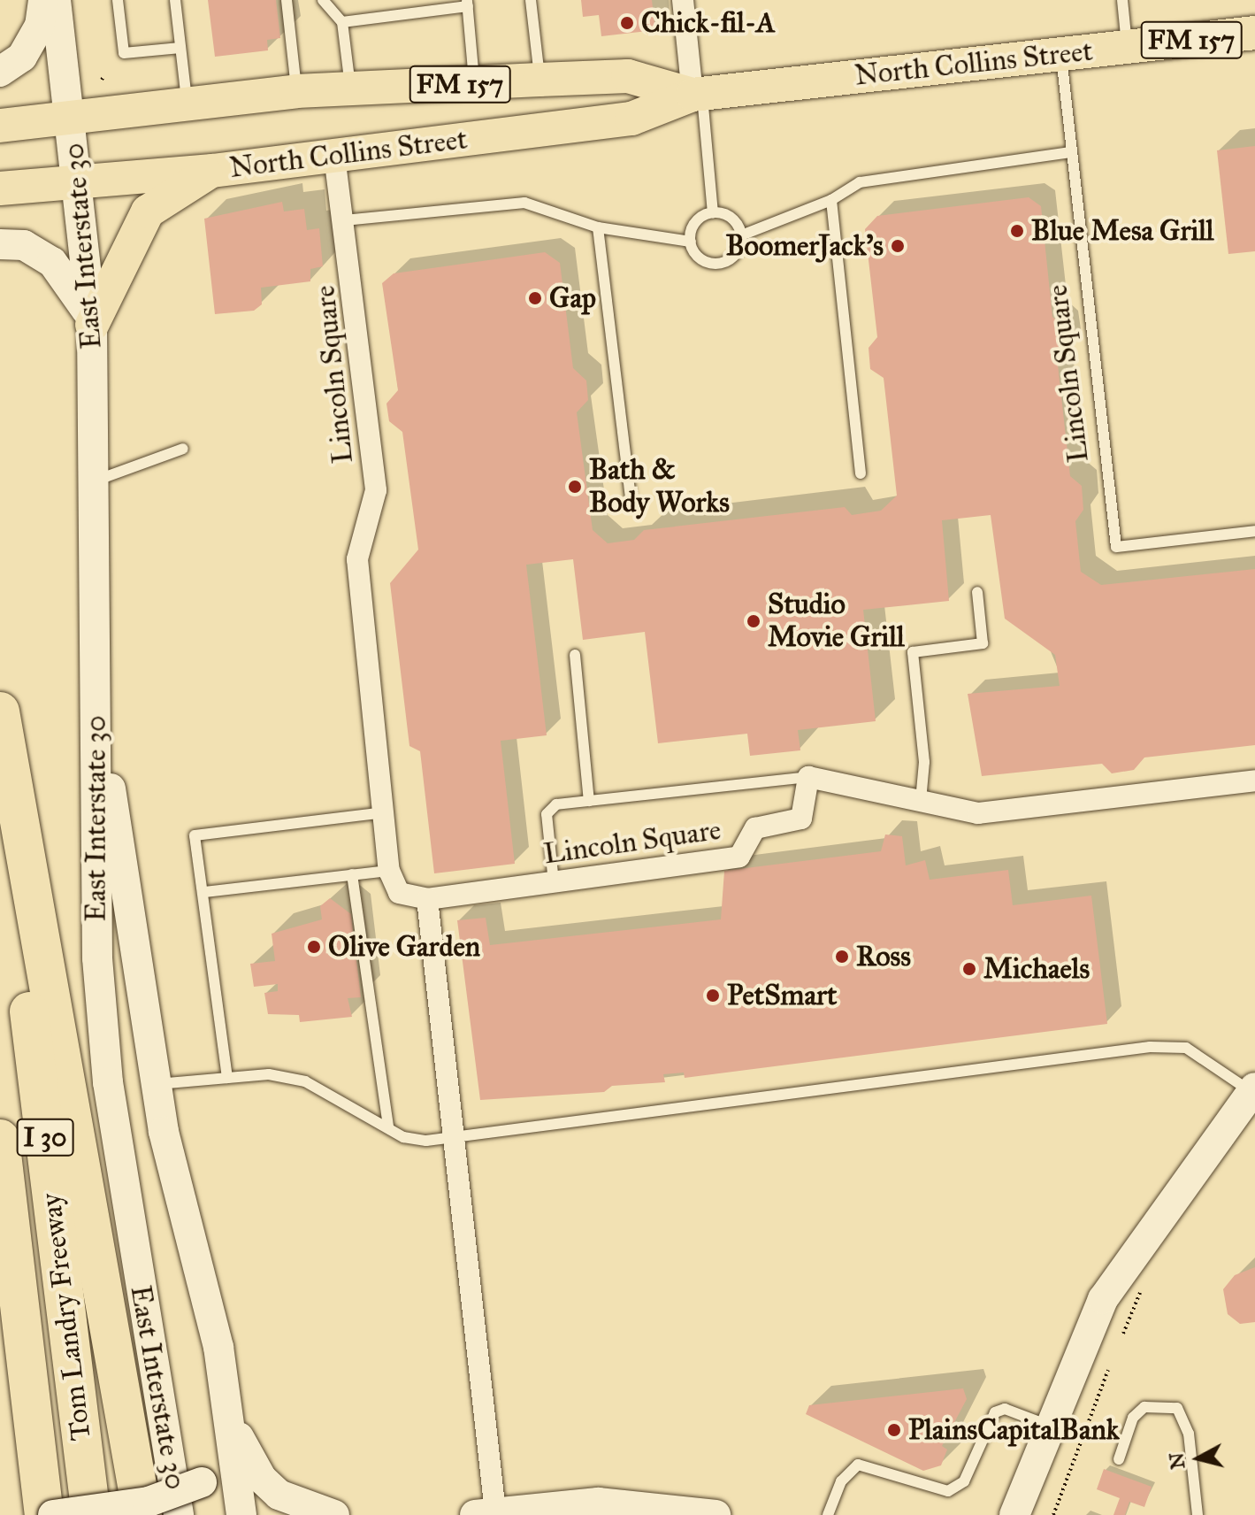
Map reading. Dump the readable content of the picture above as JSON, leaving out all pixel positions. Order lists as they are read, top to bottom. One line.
{"streets":{"highway":["I 30","Tom Landry Freeway"],"main road":["FM 157","North Collins Street","East Interstate 30"],"street":["Lincoln Square"]},"crossings":[["North Collins Street","East Interstate 30"],["North Collins Street","Lincoln Square"]],"places":["Chick-fil-A","Blue Mesa Grill","BoomerJack's","Gap","Bath & Body Works","Studio Movie Grill","Olive Garden","Ross","Michaels","PetSmart","PlainsCapitalBank"],"north":"left"}
